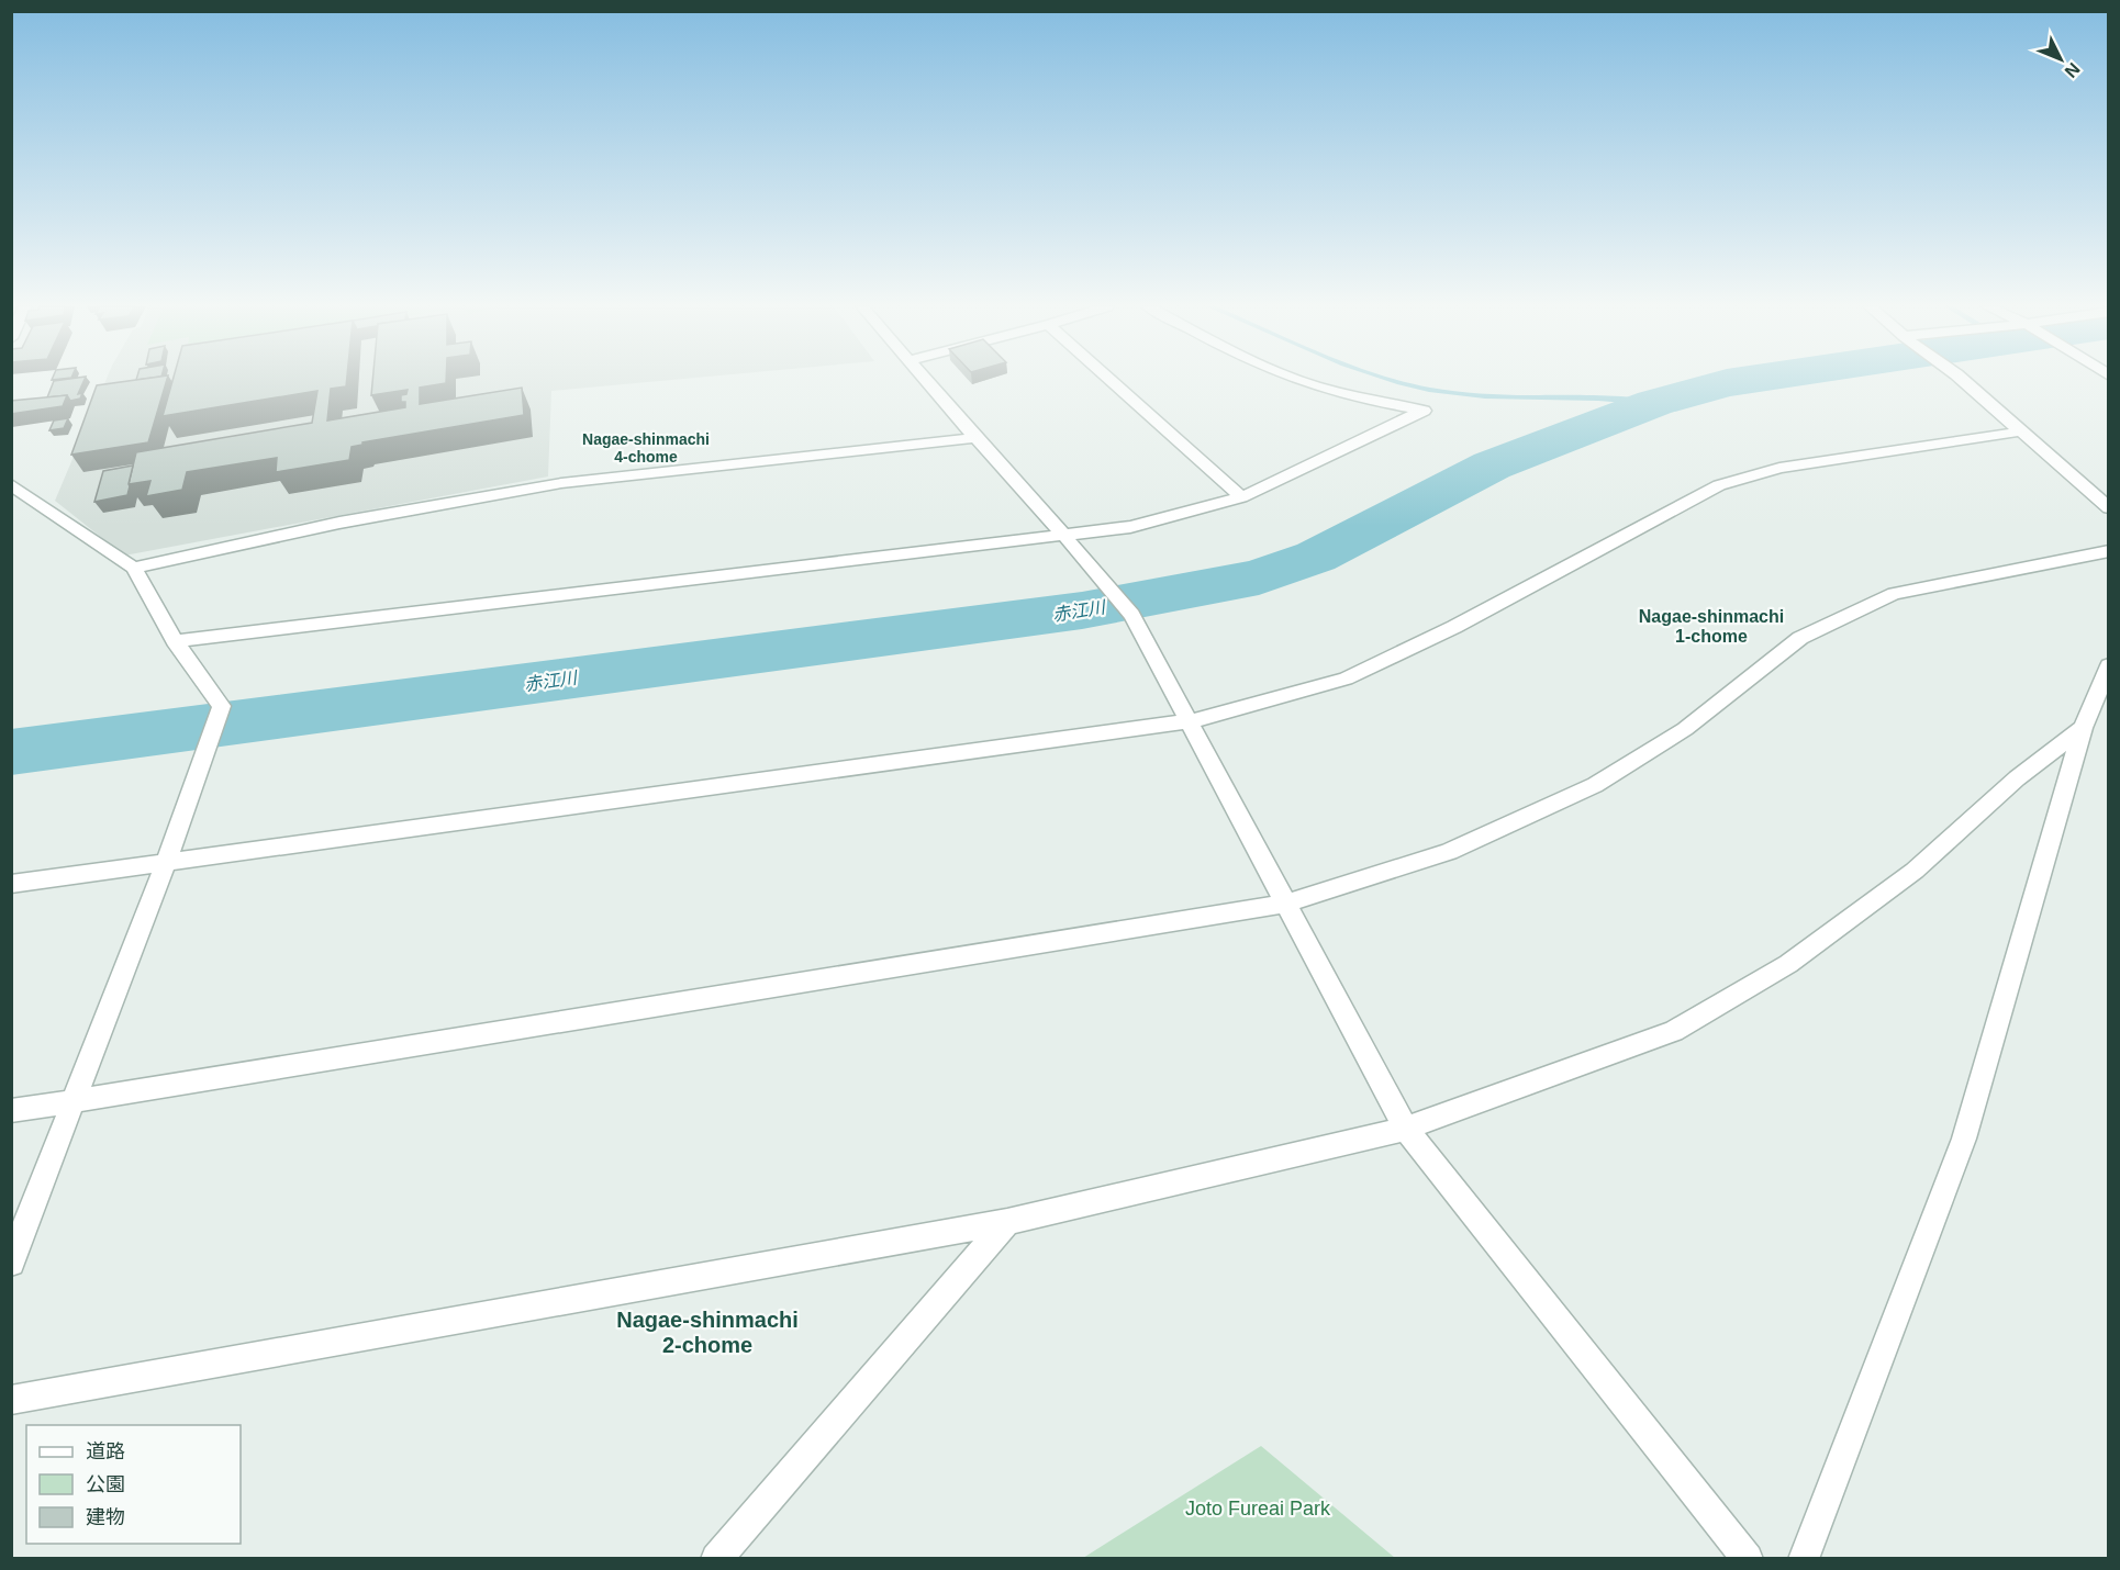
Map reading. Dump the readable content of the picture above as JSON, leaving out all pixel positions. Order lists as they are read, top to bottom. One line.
{"districts":["Nagae-shinmachi 4-chome","Nagae-shinmachi 1-chome","Nagae-shinmachi 2-chome"],"water":["赤江川"],"parks":["Joto Fureai Park"],"legend":["道路","公園","建物"],"north":"bottom right"}
